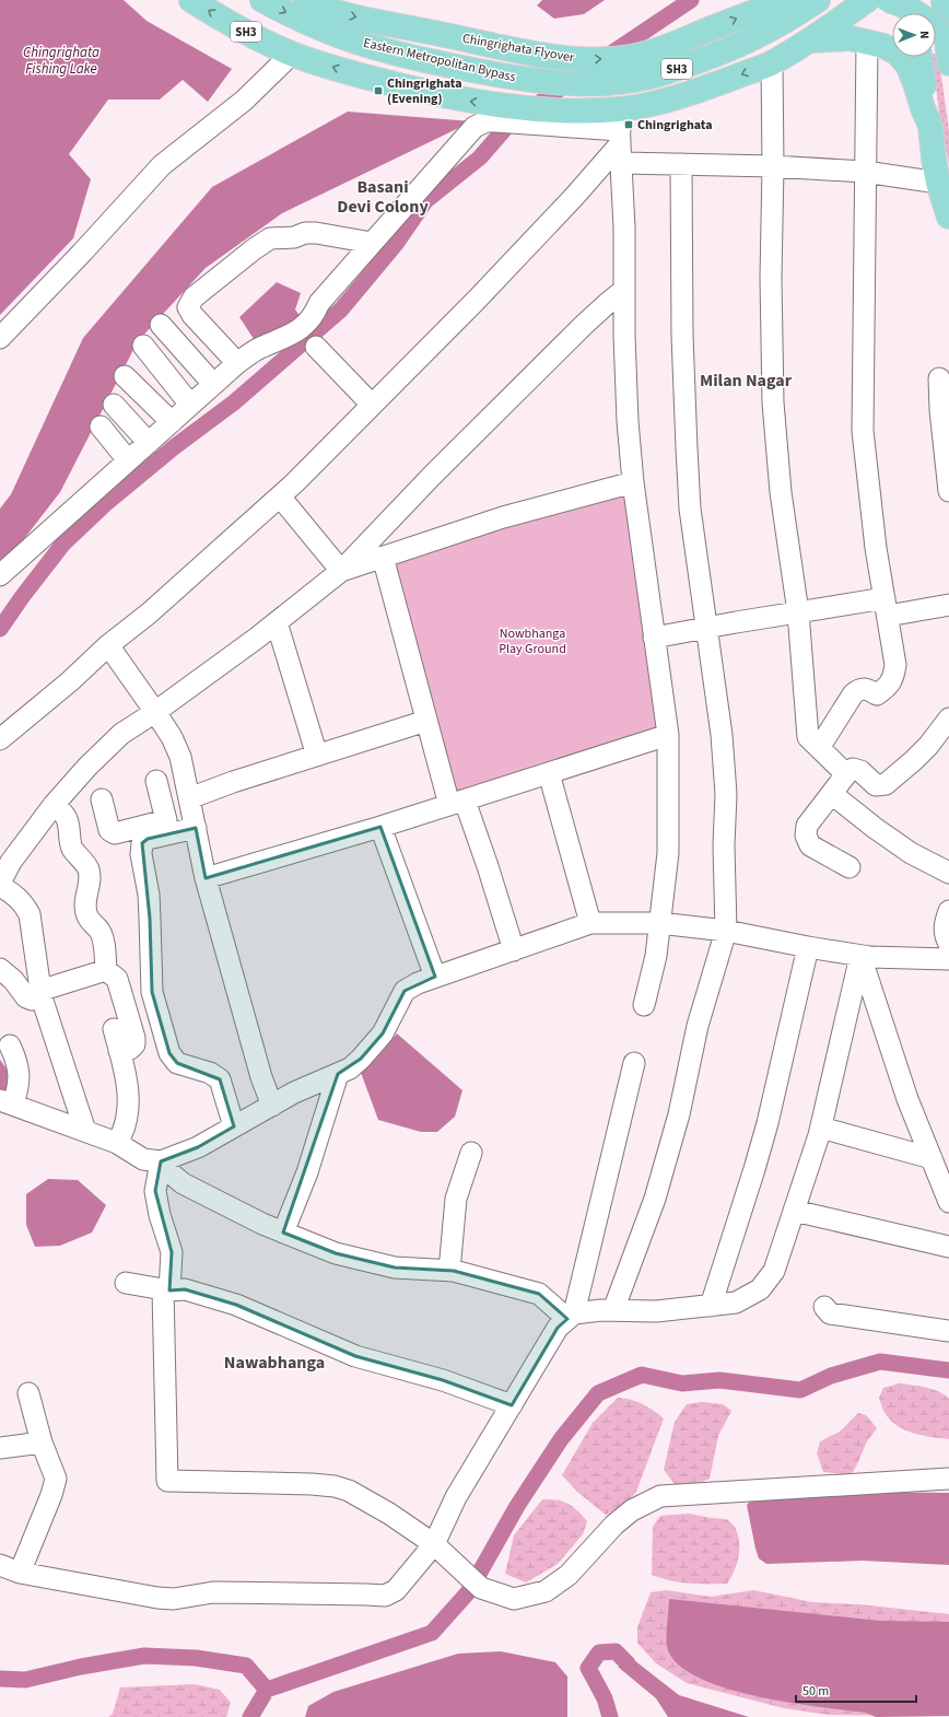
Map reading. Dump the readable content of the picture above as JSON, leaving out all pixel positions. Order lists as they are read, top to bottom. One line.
{"streets":{"main road":["SH3","Chingrighata Flyover","Eastern Metropolitan Bypass"]},"crossings":[["Chingrighata Flyover","Eastern Metropolitan Bypass"]],"districts":["Basani Devi Colony","Milan Nagar","Nawabhanga"],"water":["Chingrighata Fishing Lake"],"parks":["Nowbhanga Play Ground"],"places":{"transit":["Chingrighata (Evening)","Chingrighata"]},"scale_bar":"50 m","north":"right"}
